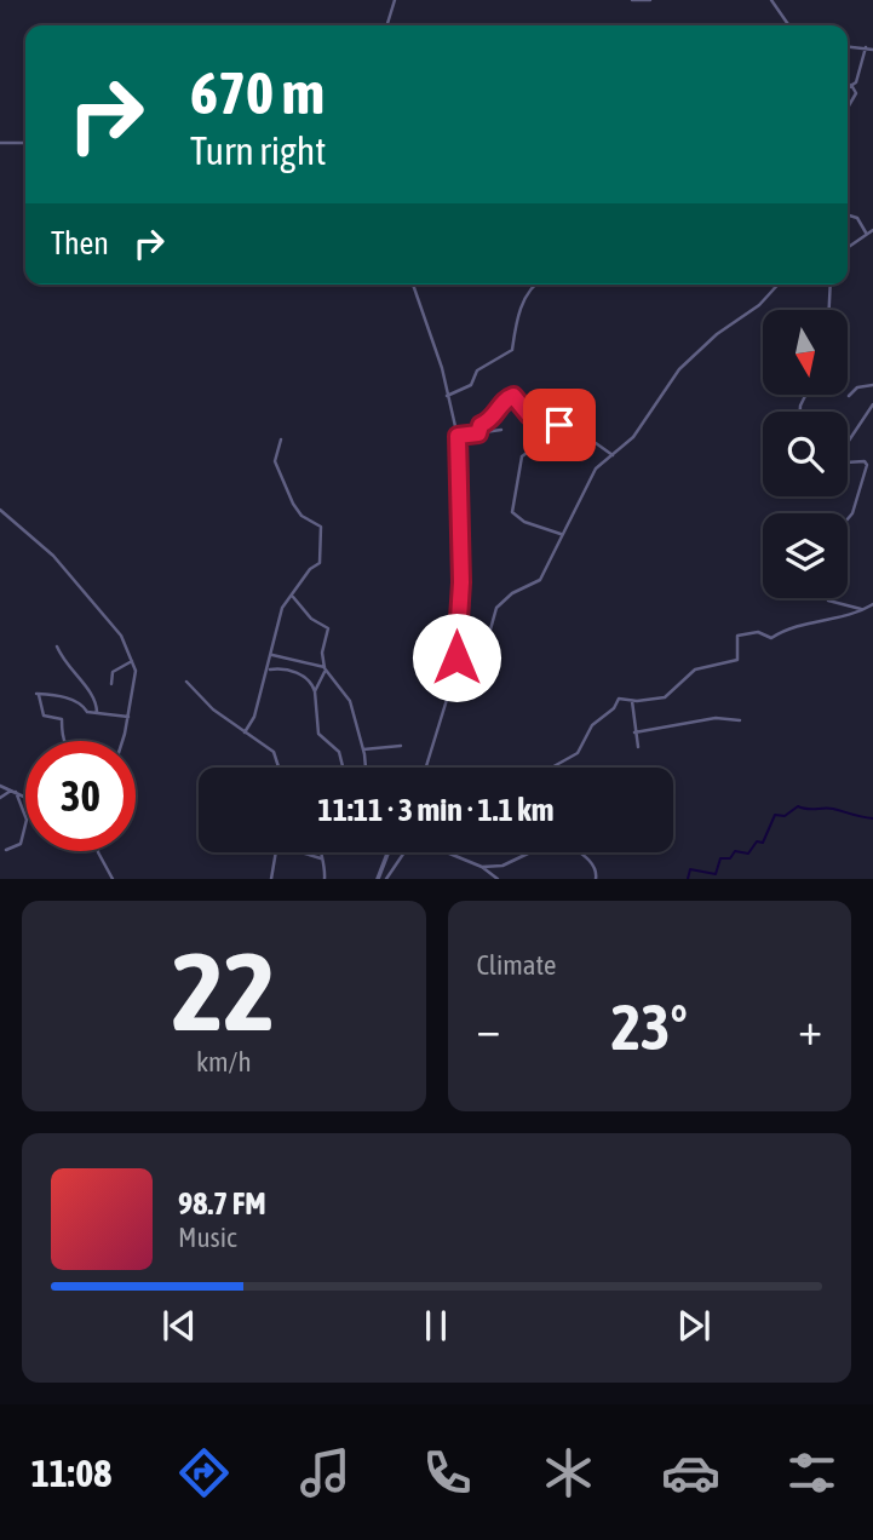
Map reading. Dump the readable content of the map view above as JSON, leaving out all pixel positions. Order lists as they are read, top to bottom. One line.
{"north":"bottom","page":{"turn":["670 m","Turn right"],"then":"Then","limit":"30","trip":"11:11 · 3 min · 1.1 km","tile":[["22","km/h"],"Climate"],"heat":["−","23°","+"],"song":["98.7 FM","Music"],"tabs":"11:08"}}
